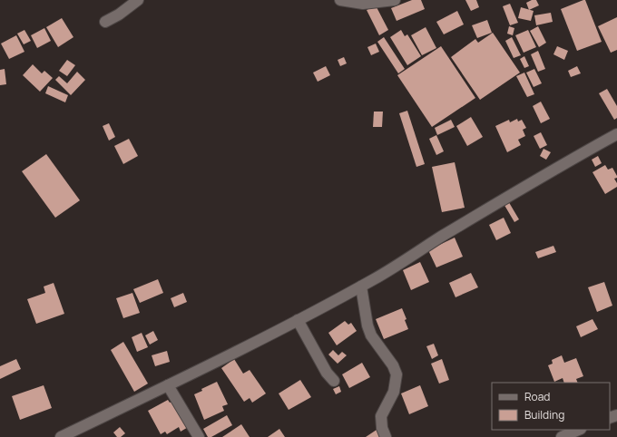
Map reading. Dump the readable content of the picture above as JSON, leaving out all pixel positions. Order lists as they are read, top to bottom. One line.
{"legend":["Road","Building"]}
